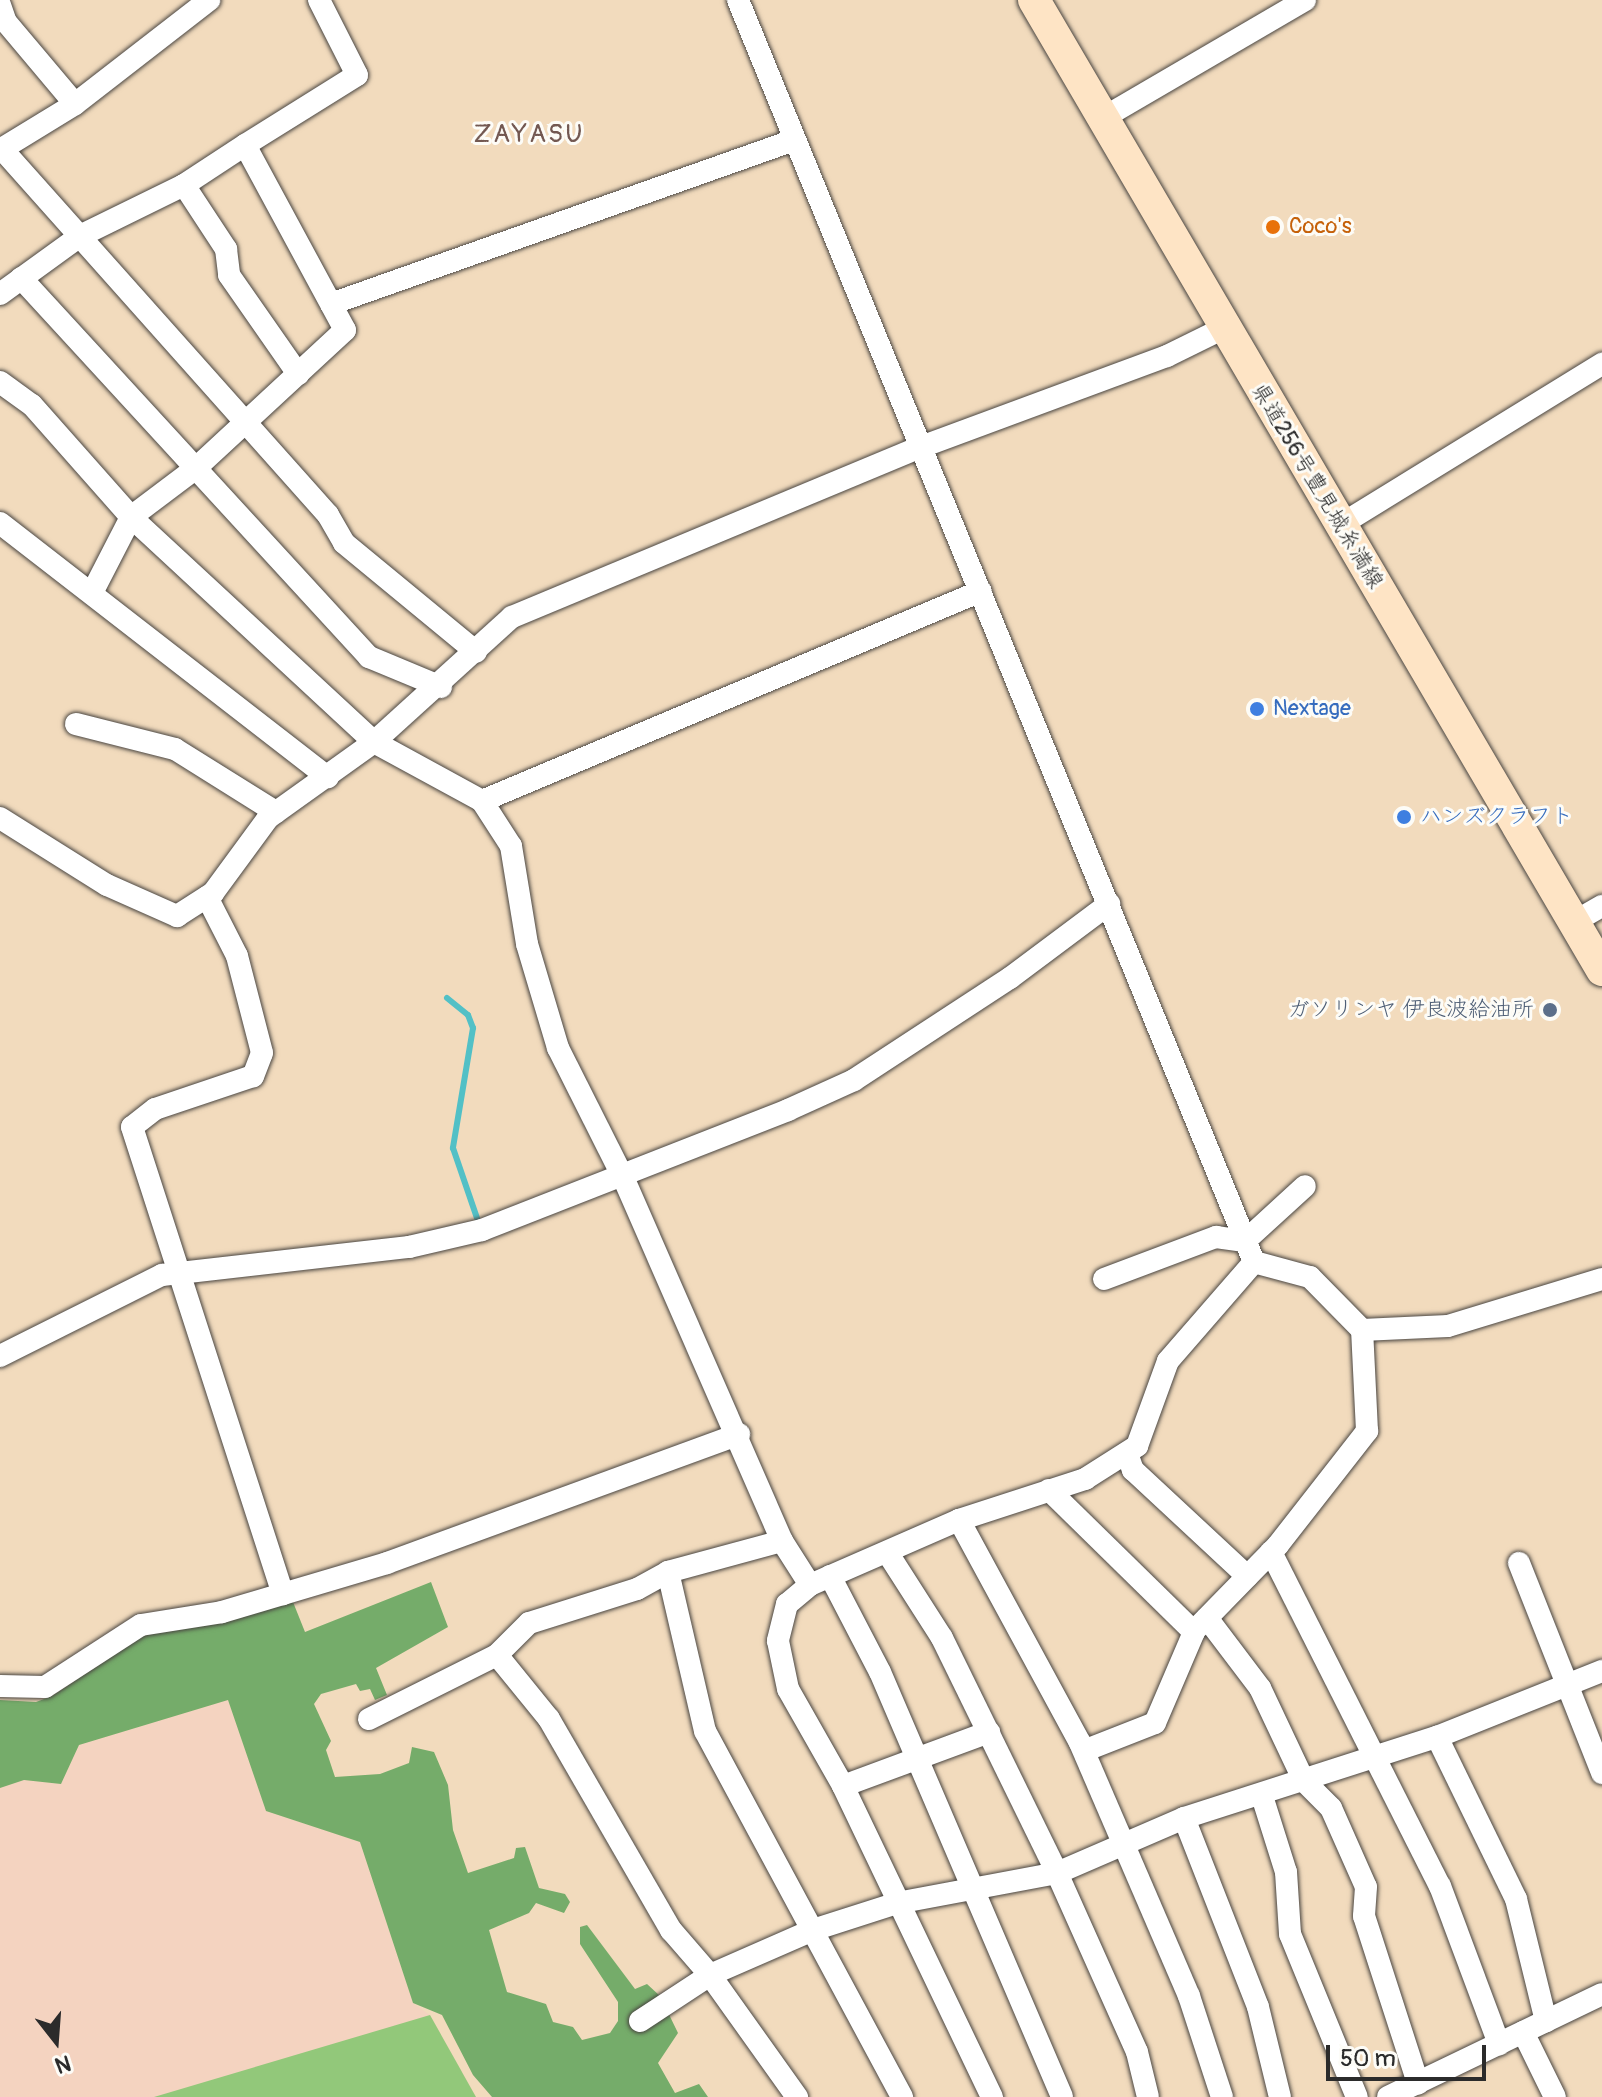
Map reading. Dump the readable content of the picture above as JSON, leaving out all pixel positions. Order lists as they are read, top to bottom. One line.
{"streets":{"main road":["県道256号豊見城糸満線"]},"districts":["ZAYASU"],"places":["Coco's","Nextage","ハンズクラフト","ガソリンヤ 伊良波給油所"],"scale_bar":"50 m","north":"bottom"}
